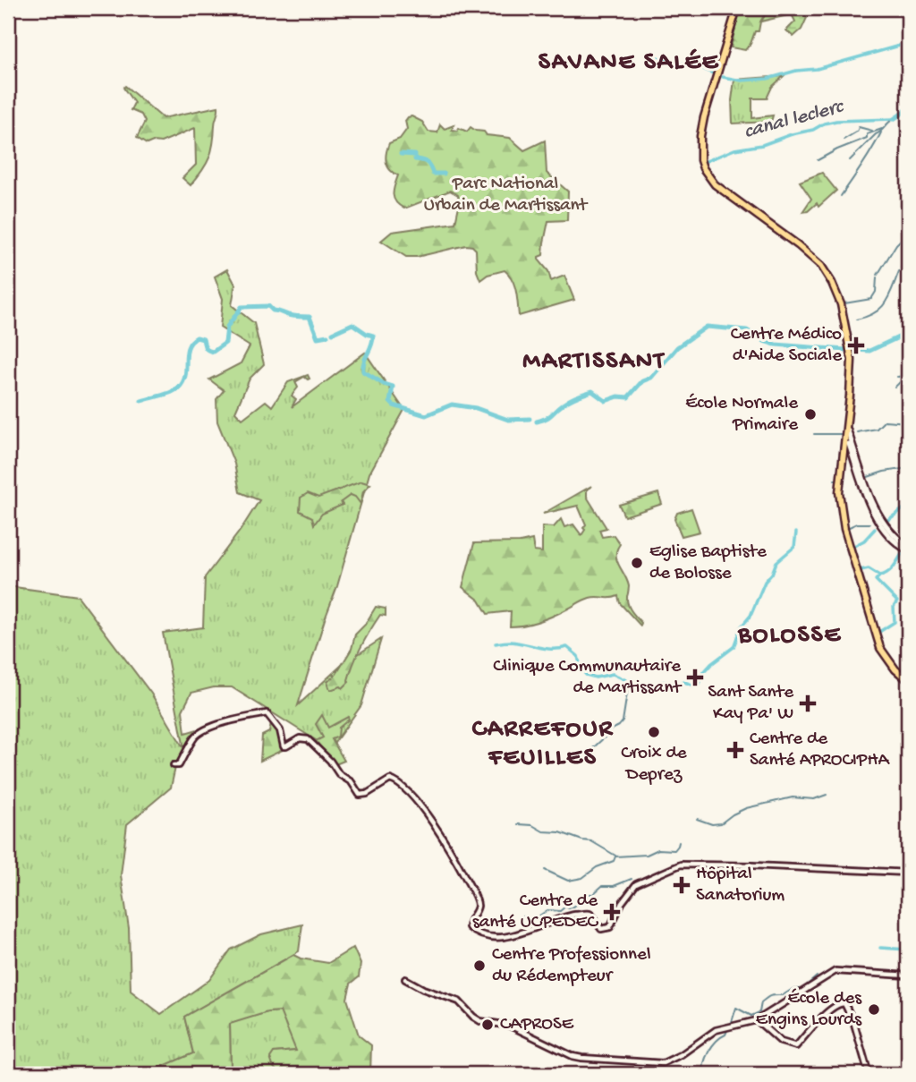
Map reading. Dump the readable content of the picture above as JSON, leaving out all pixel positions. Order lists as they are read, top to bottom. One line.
{"districts":["SAVANE SALÉE","MARTISSANT","BOLOSSE","CARREFOUR FEUILLES"],"water":["canal leclerc"],"parks":["Parc National Urbain de Martissant"],"places":{"health":["Centre Médico d'Aide Sociale","Clinique Communautaire de Martissant","Sant Sante Kay Pa' W","Centre de Santé APROCIPHA","Hôpital Sanatorium","Centre de santé UCPEDEC"],"other":["École Normale Primaire","Eglise Baptiste de Bolosse","Croix de Deprez","Centre Professionnel du Rédempteur","École des Engins Lourds","CAPROSE"]}}
